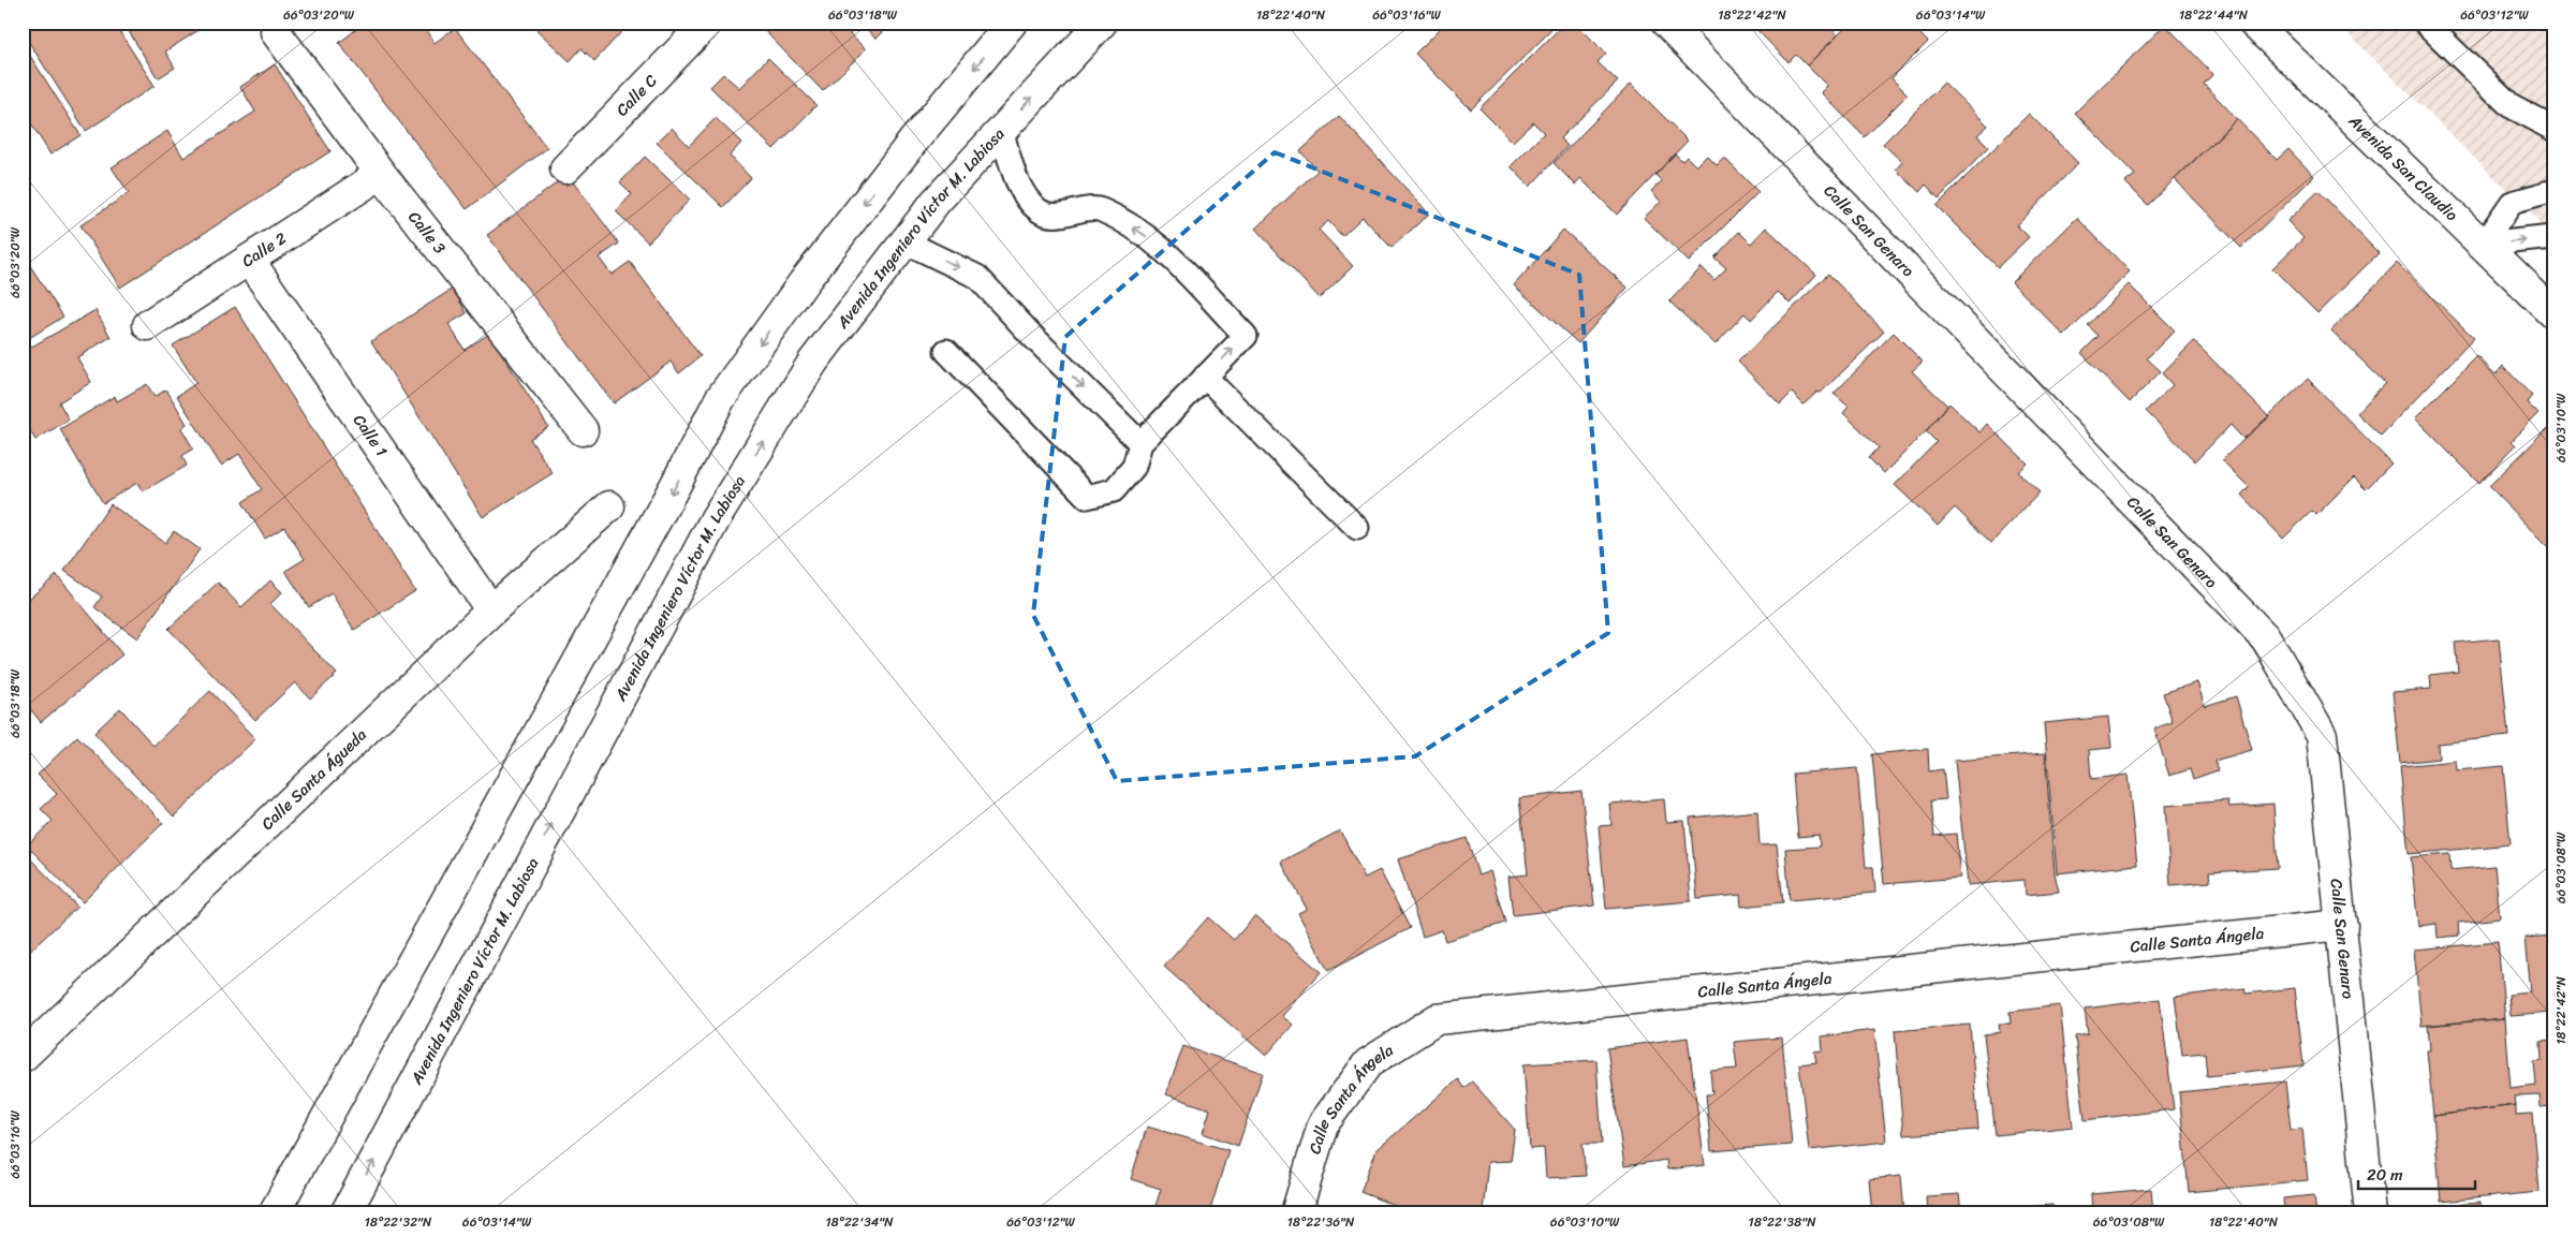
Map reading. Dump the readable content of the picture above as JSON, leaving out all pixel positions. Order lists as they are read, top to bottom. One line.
{"streets":{"street":["Calle C","Avenida San Claudio","Avenida Ingeniero Víctor M. Labiosa","Calle San Genaro","Calle 3","Calle 2","Calle 1","Calle Santa Águeda","Calle Santa Ángela"]},"crossings":[["Calle San Genaro","Calle Santa Ángela"],["Calle 3","Calle 2"],["Calle 2","Calle 1"],["Calle 1","Calle Santa Águeda"]],"scale_bar":"20 m","coordinates":["66°03'20\"W","66°03'18\"W","18°22'40\"N","66°03'16\"W","18°22'42\"N","66°03'14\"W","18°22'44\"N","66°03'12\"W","66°03'10\"W","66°03'08\"W","18°22'32\"N","18°22'34\"N","18°22'36\"N","18°22'38\"N"]}
